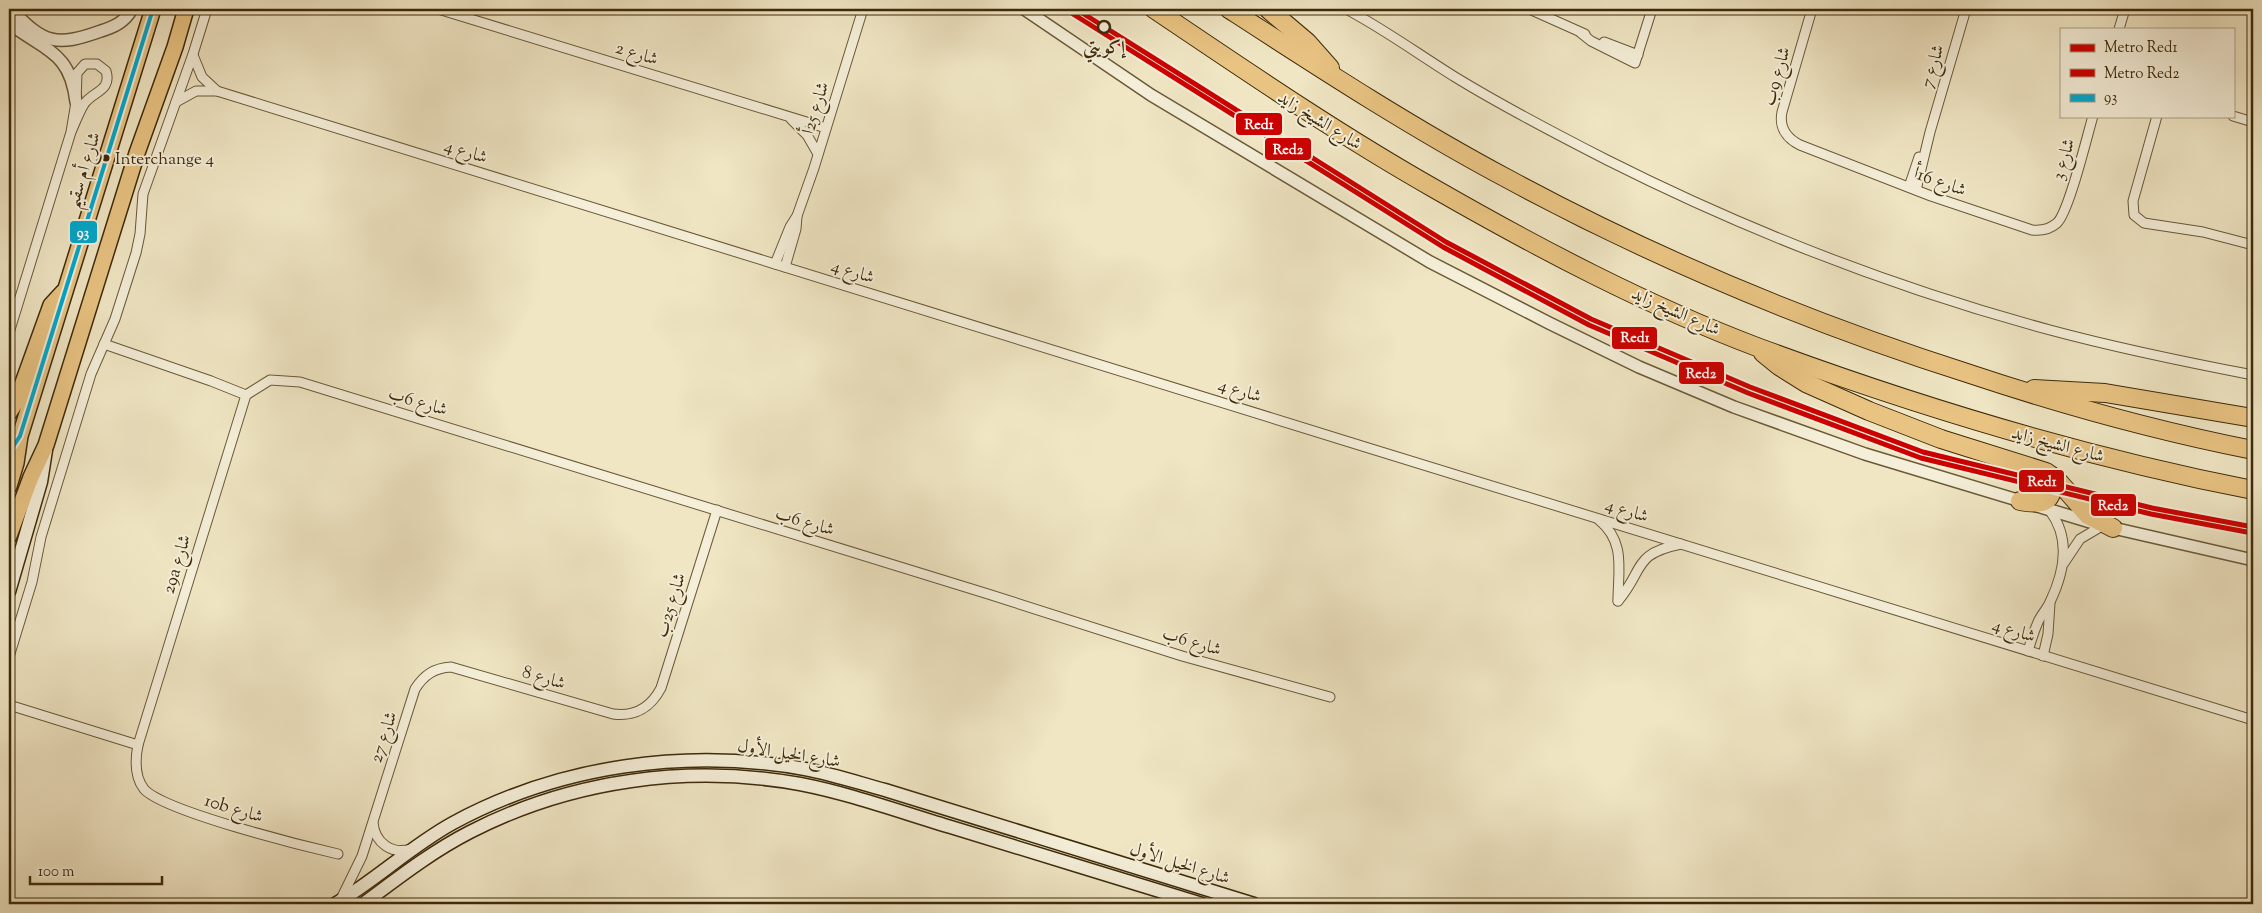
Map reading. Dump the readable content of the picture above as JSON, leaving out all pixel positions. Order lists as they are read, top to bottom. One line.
{"streets":{"highway":["شارع الشيخ زايد"],"main road":["شارع أم سقيم","شارع الخيل الأول"],"street":["شارع 2","شارع 7","شارع 9ب","شارع 25أ","شارع 4","شارع 3","شارع 16أ","شارع 6ب","29a شارع","شارع 25ب","شارع 8","شارع 27","10b شارع"]},"crossings":[["شارع 2","شارع 25أ"],["شارع 7","شارع 16أ"],["شارع 9ب","شارع 16أ"],["شارع 25أ","شارع 4"],["شارع 3","شارع 16أ"],["شارع 6ب","29a شارع"],["شارع 6ب","شارع 25ب"],["29a شارع","10b شارع"],["شارع 25ب","شارع 8"],["شارع 8","شارع 27"],["شارع 27","شارع الخيل الأول"]],"places":["إكويتي","Interchange 4"],"lines":["metro line Red1","transit line 93","metro line Red2"],"legend":["Metro Red1","Metro Red2","93"],"scale_bar":"100 m"}
